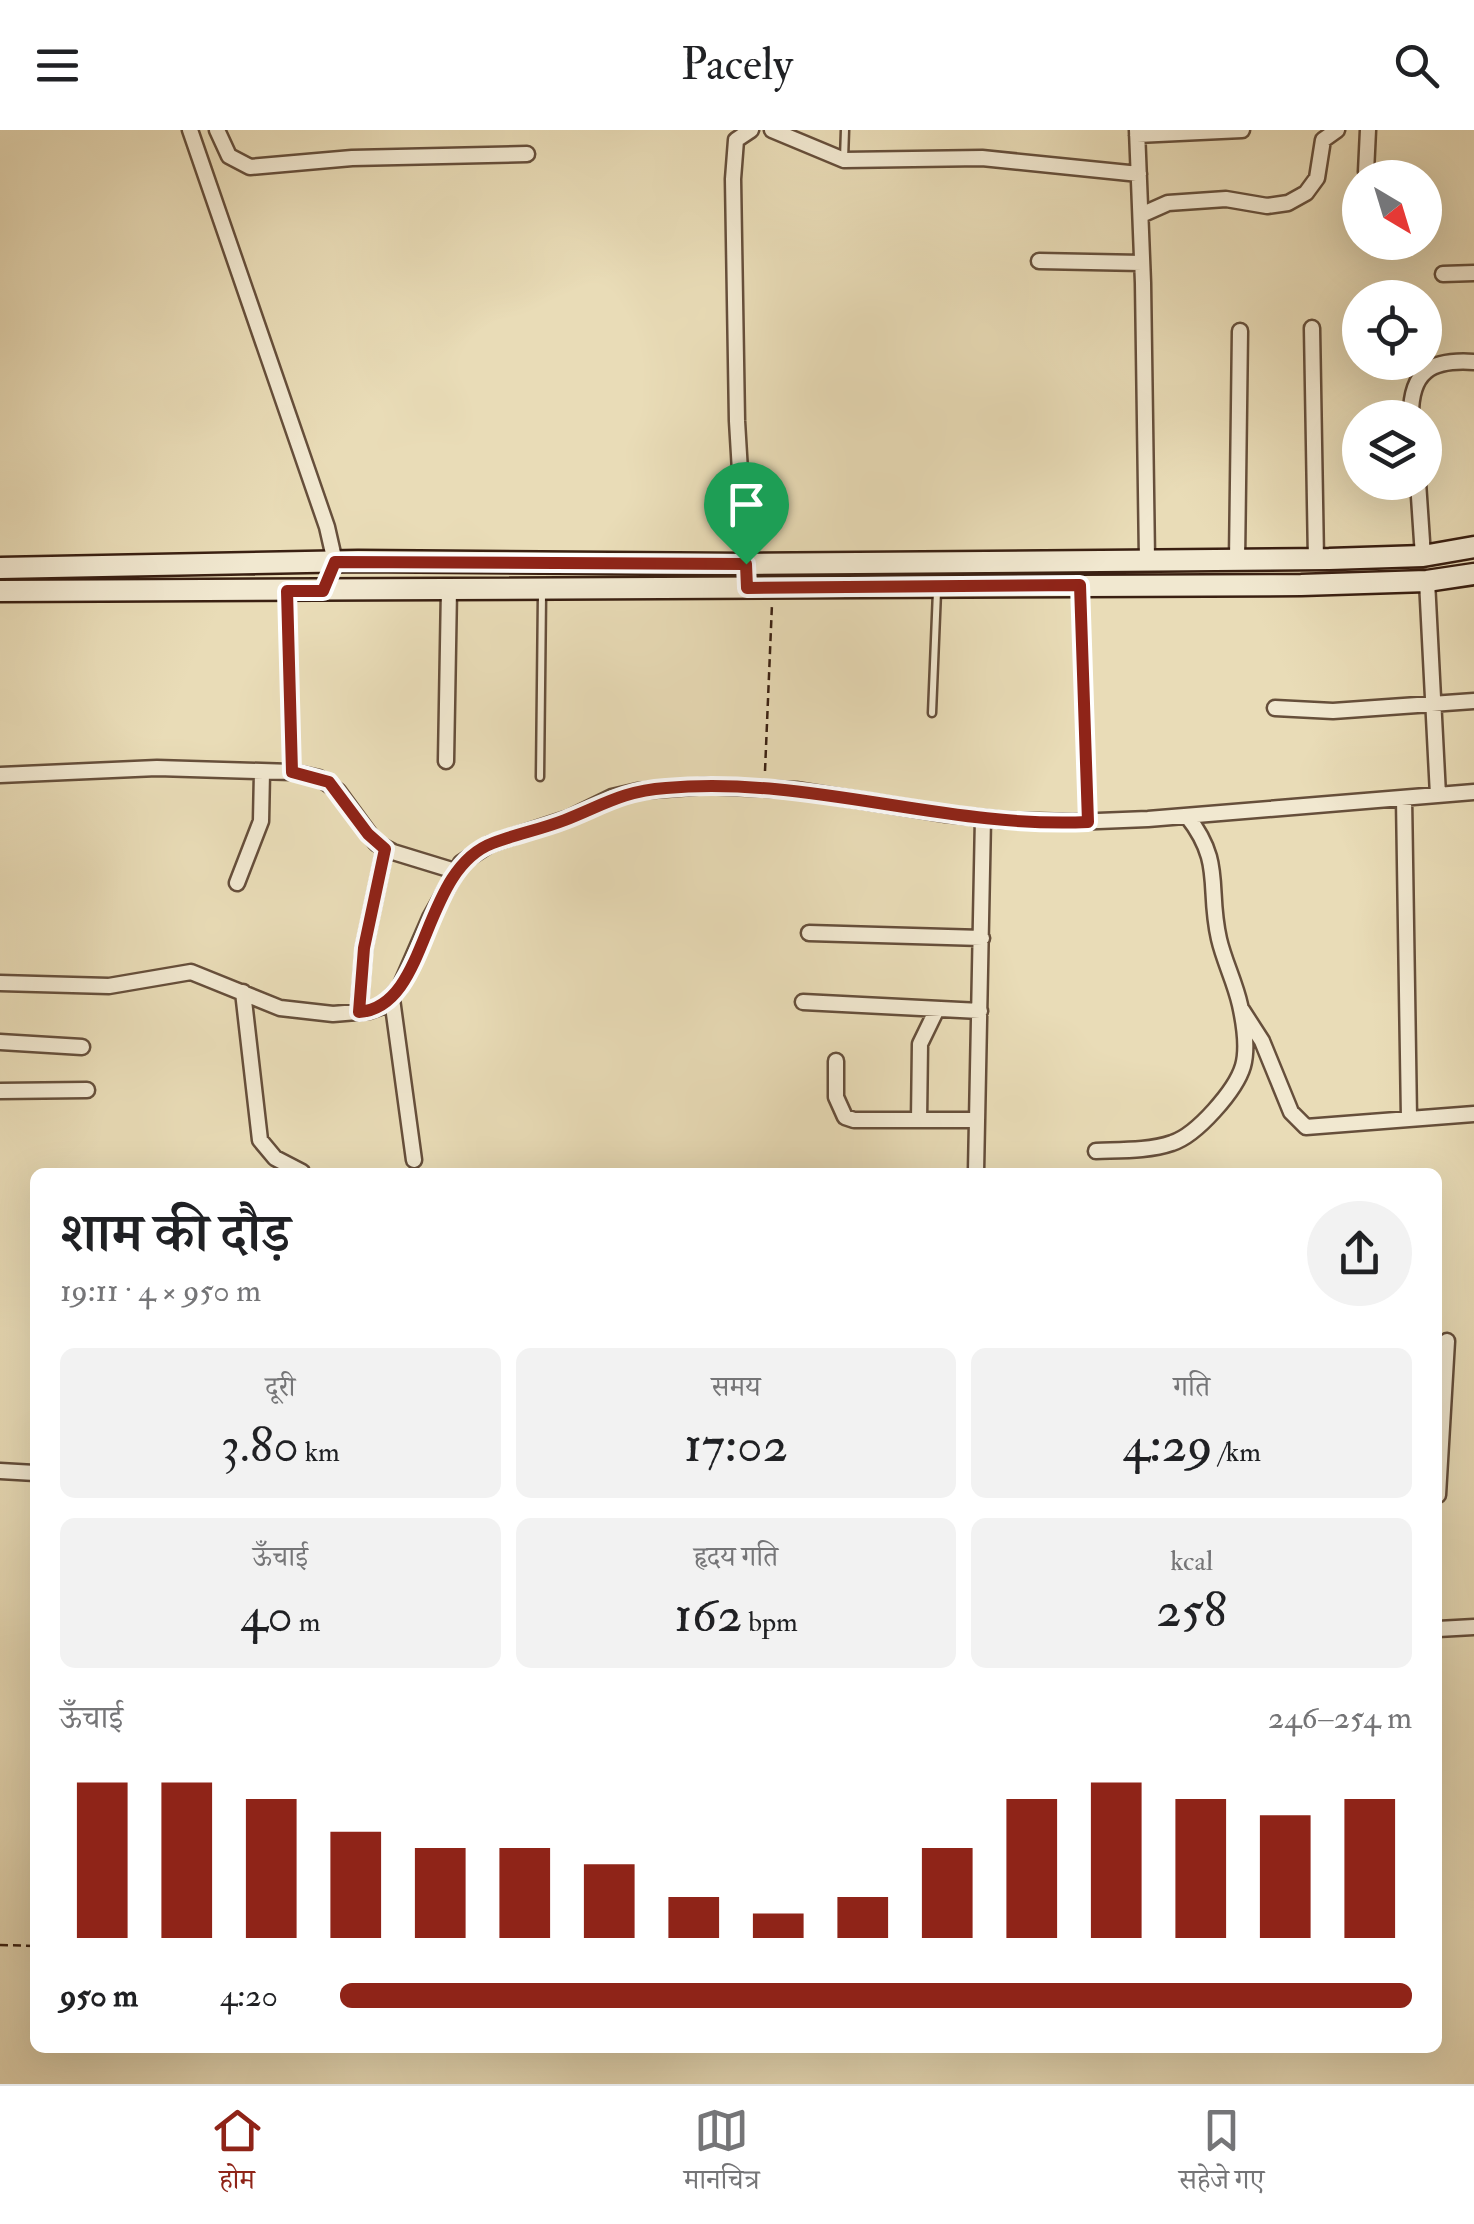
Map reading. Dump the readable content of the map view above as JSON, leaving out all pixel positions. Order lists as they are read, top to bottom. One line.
{"north":"bottom right","page":{"header":"Pacely","heading":["शाम की दौड़","19:11 · 4 × 950 m"],"stats":[["दूरी","3.80 km"],["समय","17:02"],["गति","4:29 /km"],["ऊँचाई","40 m"],["हृदय गति","162 bpm"],["kcal","258"]],"chart":["ऊँचाई","246–254 m"],"list":[{"name":"950 m","note":"4:20"}],"tabs":["होम","मानचित्र","सहेजे गए"]}}
